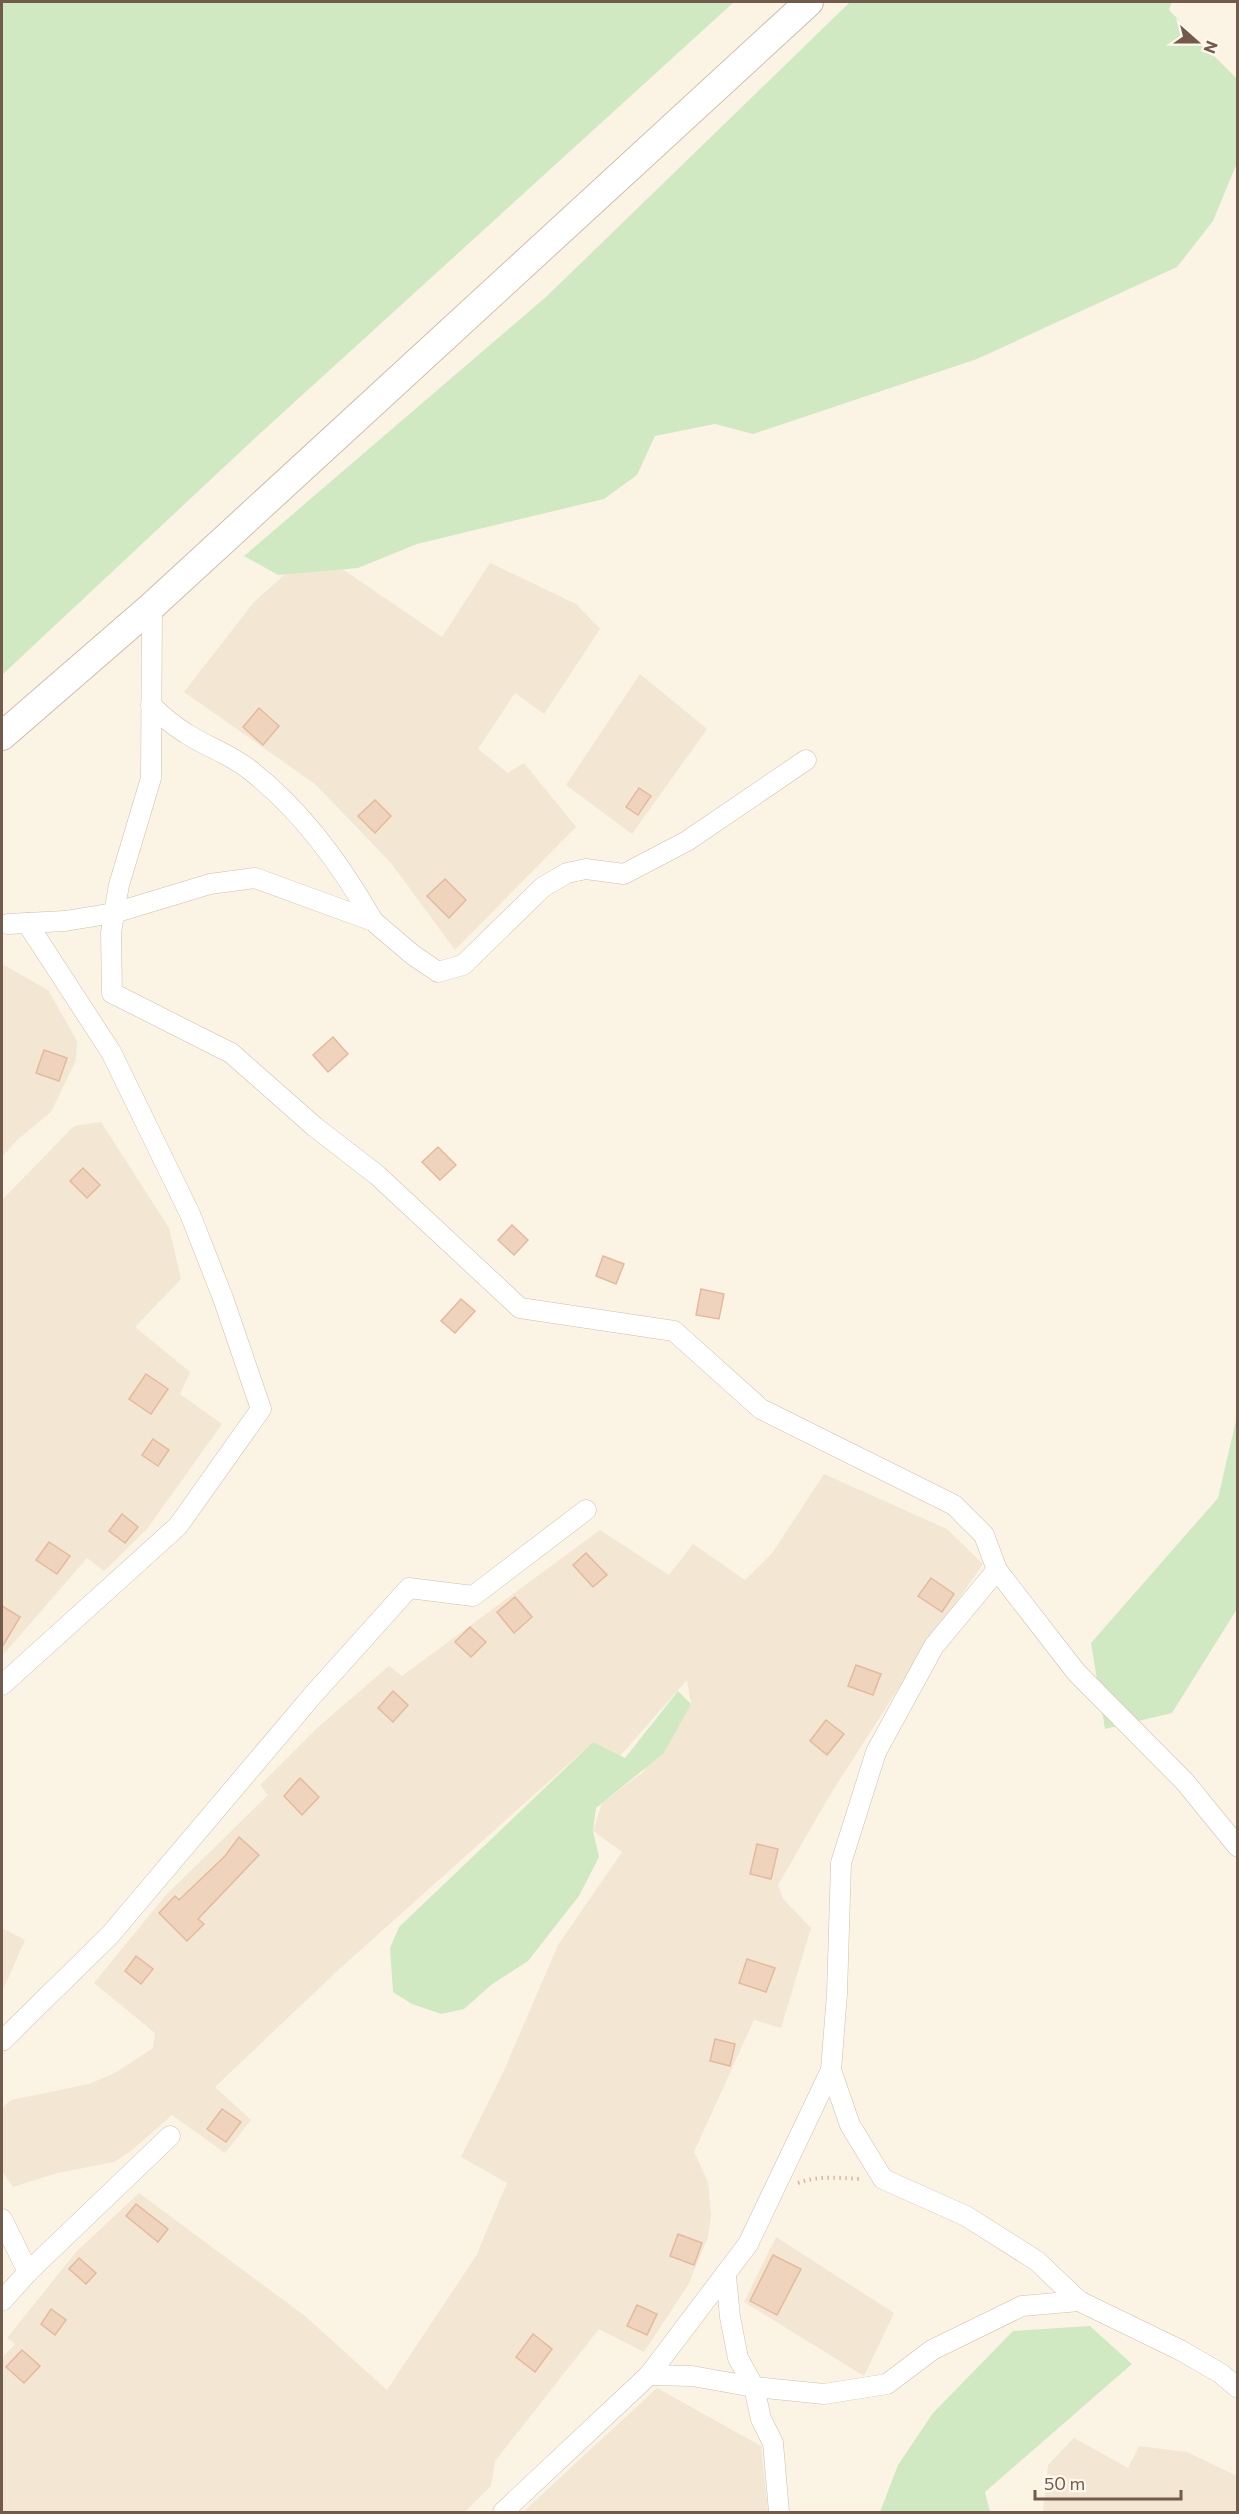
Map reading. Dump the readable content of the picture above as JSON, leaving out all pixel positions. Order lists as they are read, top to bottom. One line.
{"scale_bar":"50 m","north":"right"}
